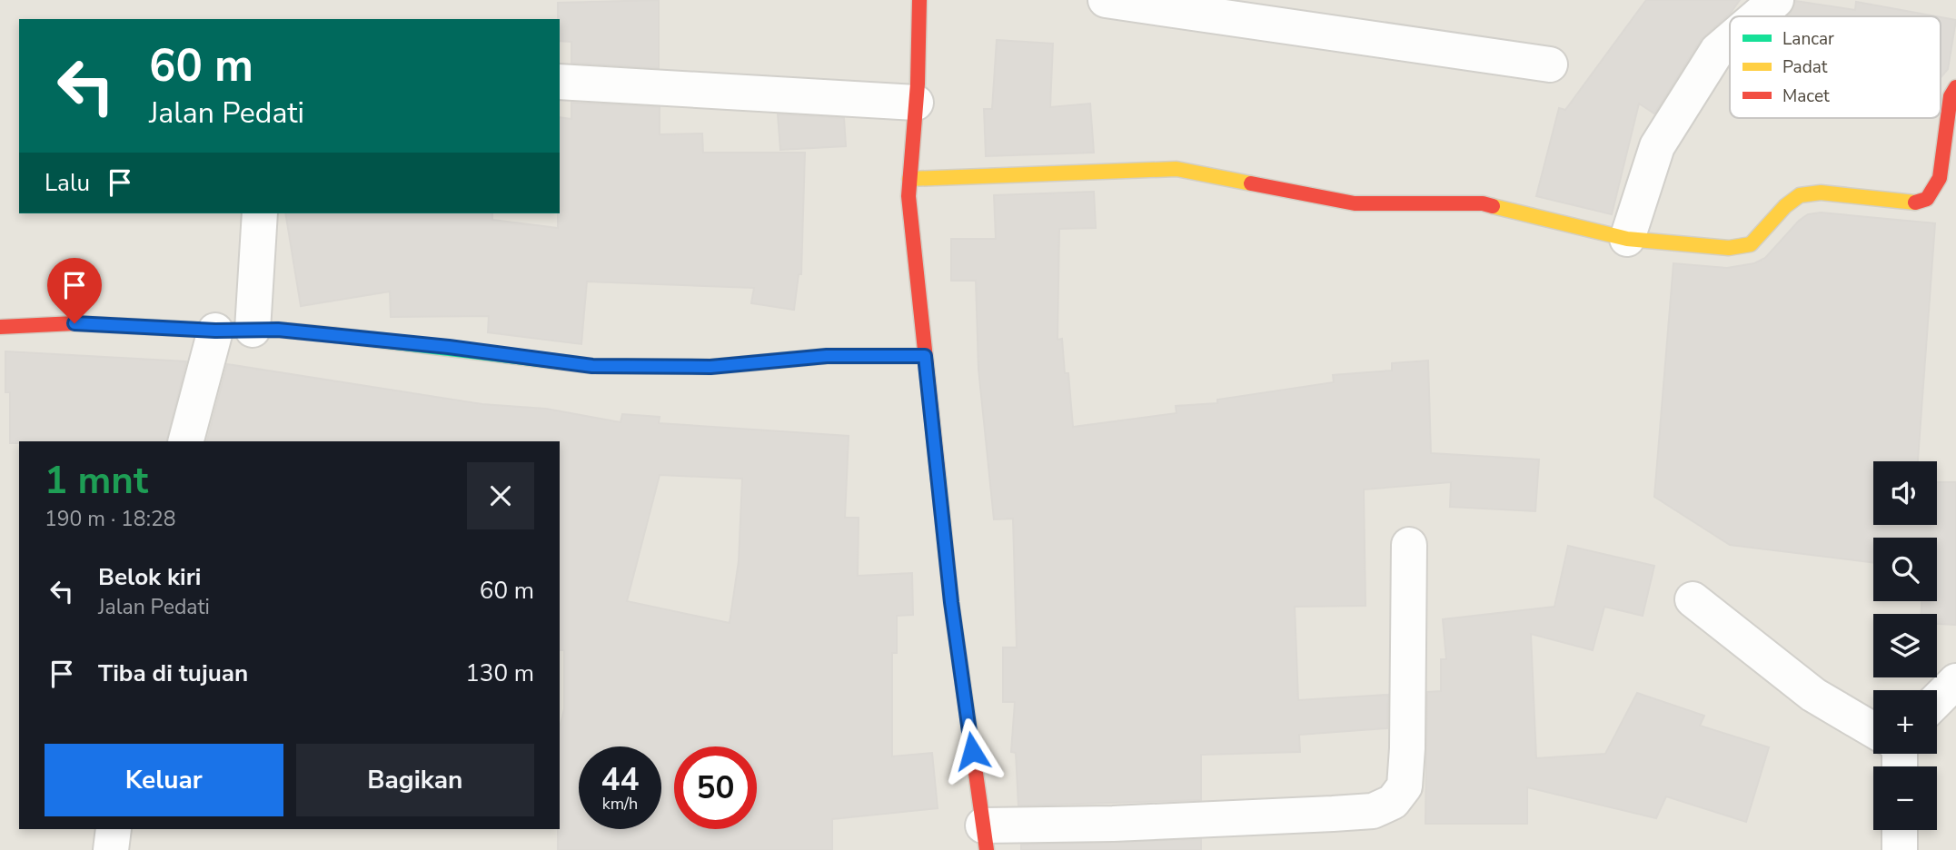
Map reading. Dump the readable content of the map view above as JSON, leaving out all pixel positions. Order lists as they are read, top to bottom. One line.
{"legend":["Lancar","Padat","Macet"],"page":{"turn":["60 m","Jalan Pedati"],"then":"Lalu","heading":["1 mnt","190 m · 18:28"],"map_buttons":["+","−"],"list":[{"name":"Belok kiri","note":"Jalan Pedati","value":"60 m"},{"name":"Tiba di tujuan","value":"130 m"}],"buttons":["Keluar","Bagikan"],"speed":"44 km/h","limit":"50"}}
